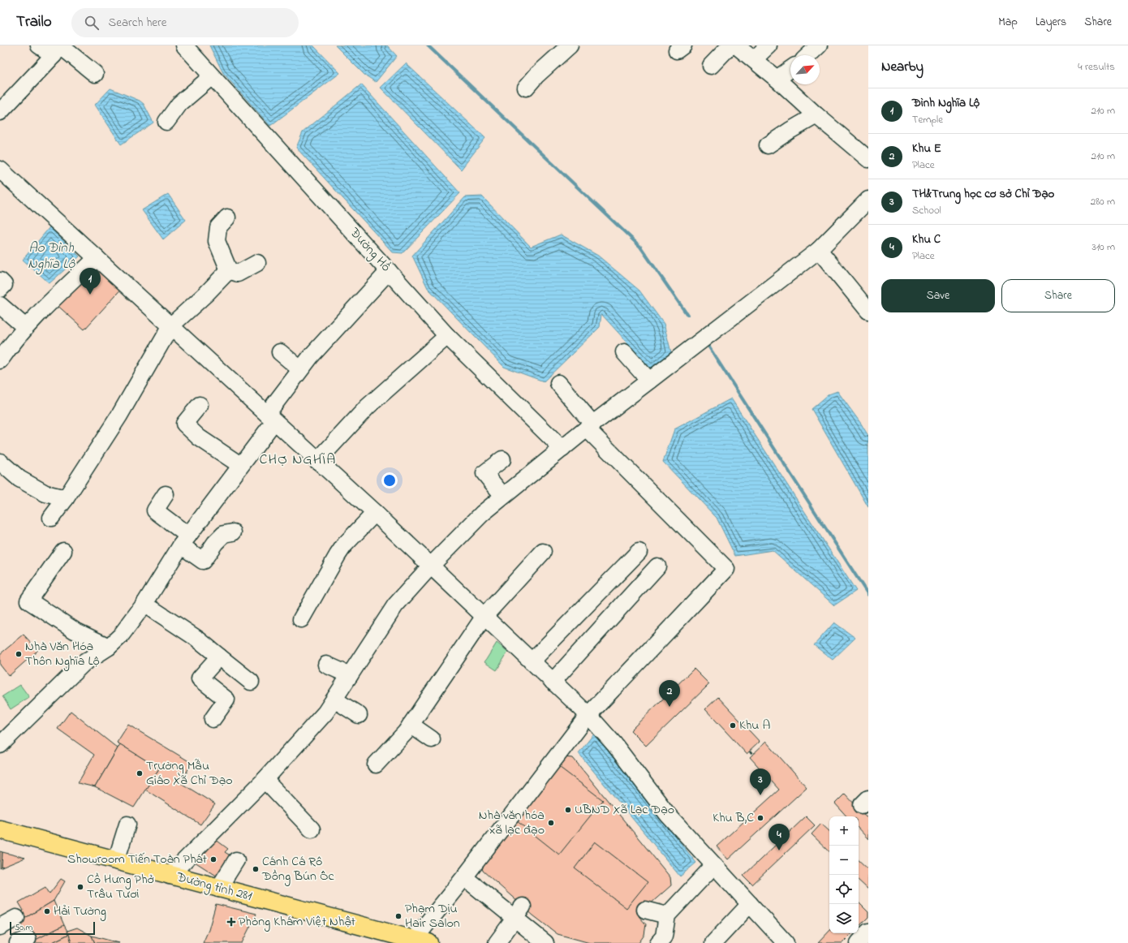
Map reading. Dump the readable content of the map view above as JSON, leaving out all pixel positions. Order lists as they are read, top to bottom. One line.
{"streets":{"main road":["Đường tỉnh 281"],"street":["Đường Hồ"]},"districts":["CHỢ NGHĨA"],"water":["Ao Đình Nghĩa Lộ"],"places":{"other":["Nhà Văn Hóa Thôn Nghĩa Lộ","Khu A","Trường Mẫu Giáo Xã Chỉ Đạo","UBND Xã Lạc Đạo","Khu B,C","Nhà văn hóa xã lạc đạo","Showroom Tiến Toàn Phát","Cánh Cá Rô Đồng Bún Ốc","Cồ Hưng Phở Trâu Tươi","Hải Tường","Phạm Dịu Hair Salon"],"health":["Phòng Khám Việt Nhật"]},"scale_bar":"50 m","north":"top right","page":{"header":"Trailo","search":"Search here","nav":["Map","Layers","Share"],"heading":["Nearby","4 results"],"list":[{"mark":"1","name":"Đình Nghĩa Lộ","note":"Temple","value":"210 m"},{"mark":"2","name":"Khu E","note":"Place","value":"210 m"},{"mark":"3","name":"TH&Trung học cơ sở Chỉ Đạo","note":"School","value":"280 m"},{"mark":"4","name":"Khu C","note":"Place","value":"310 m"}],"pins":["1","2","3","4"],"buttons":["Save","Share"],"map_buttons":["+","−"],"scale":"50 m"}}
